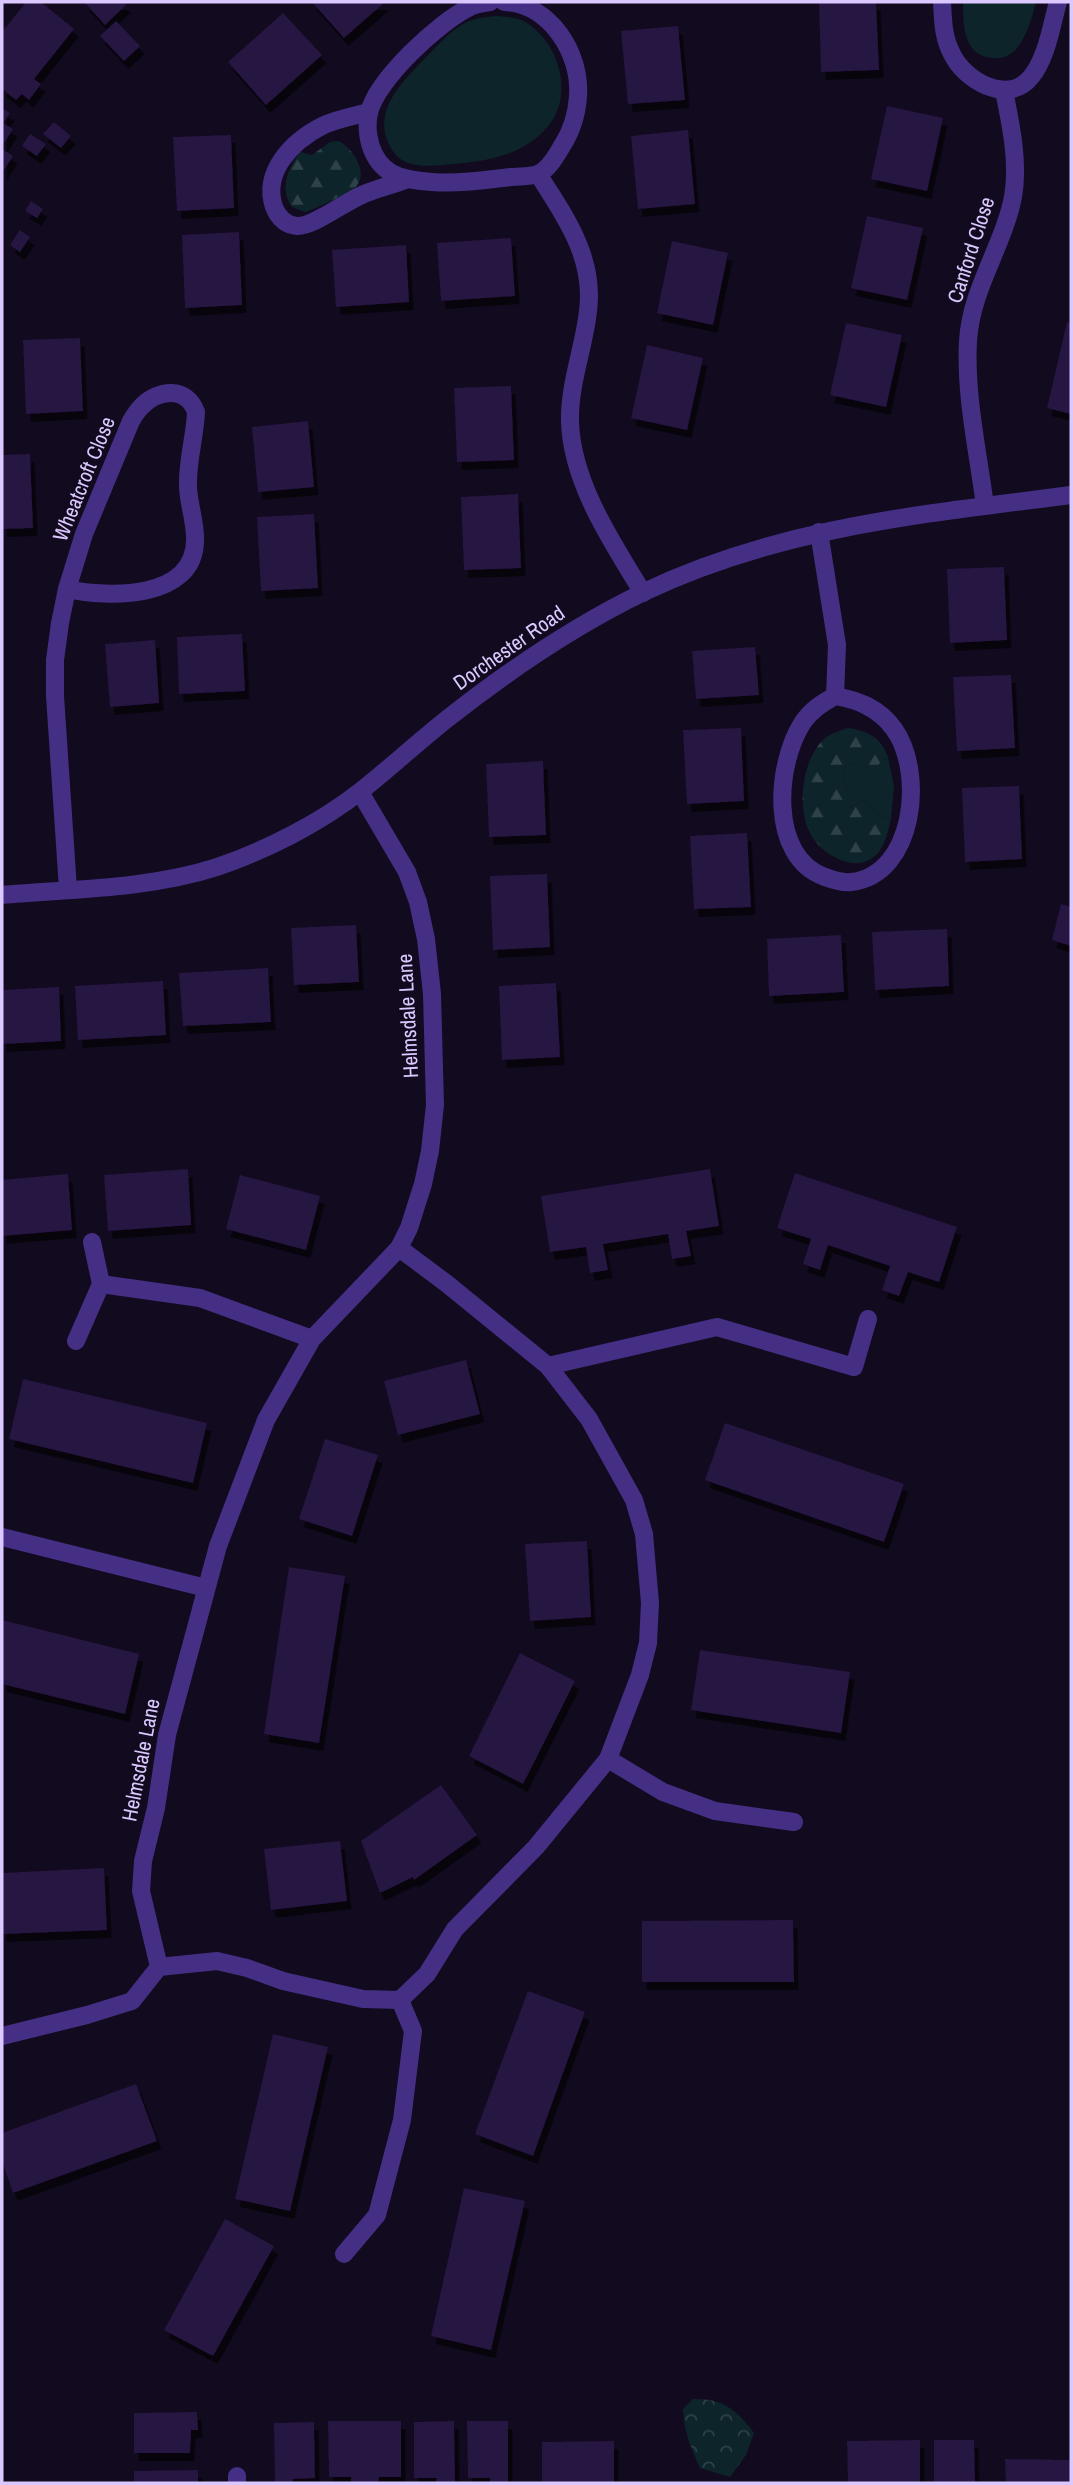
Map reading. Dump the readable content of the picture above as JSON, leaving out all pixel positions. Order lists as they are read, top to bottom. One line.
{"streets":{"street":["Canford Close","Wheatcroft Close","Dorchester Road","Helmsdale Lane"]},"crossings":[["Canford Close","Dorchester Road"],["Wheatcroft Close","Dorchester Road"],["Dorchester Road","Helmsdale Lane"]]}
